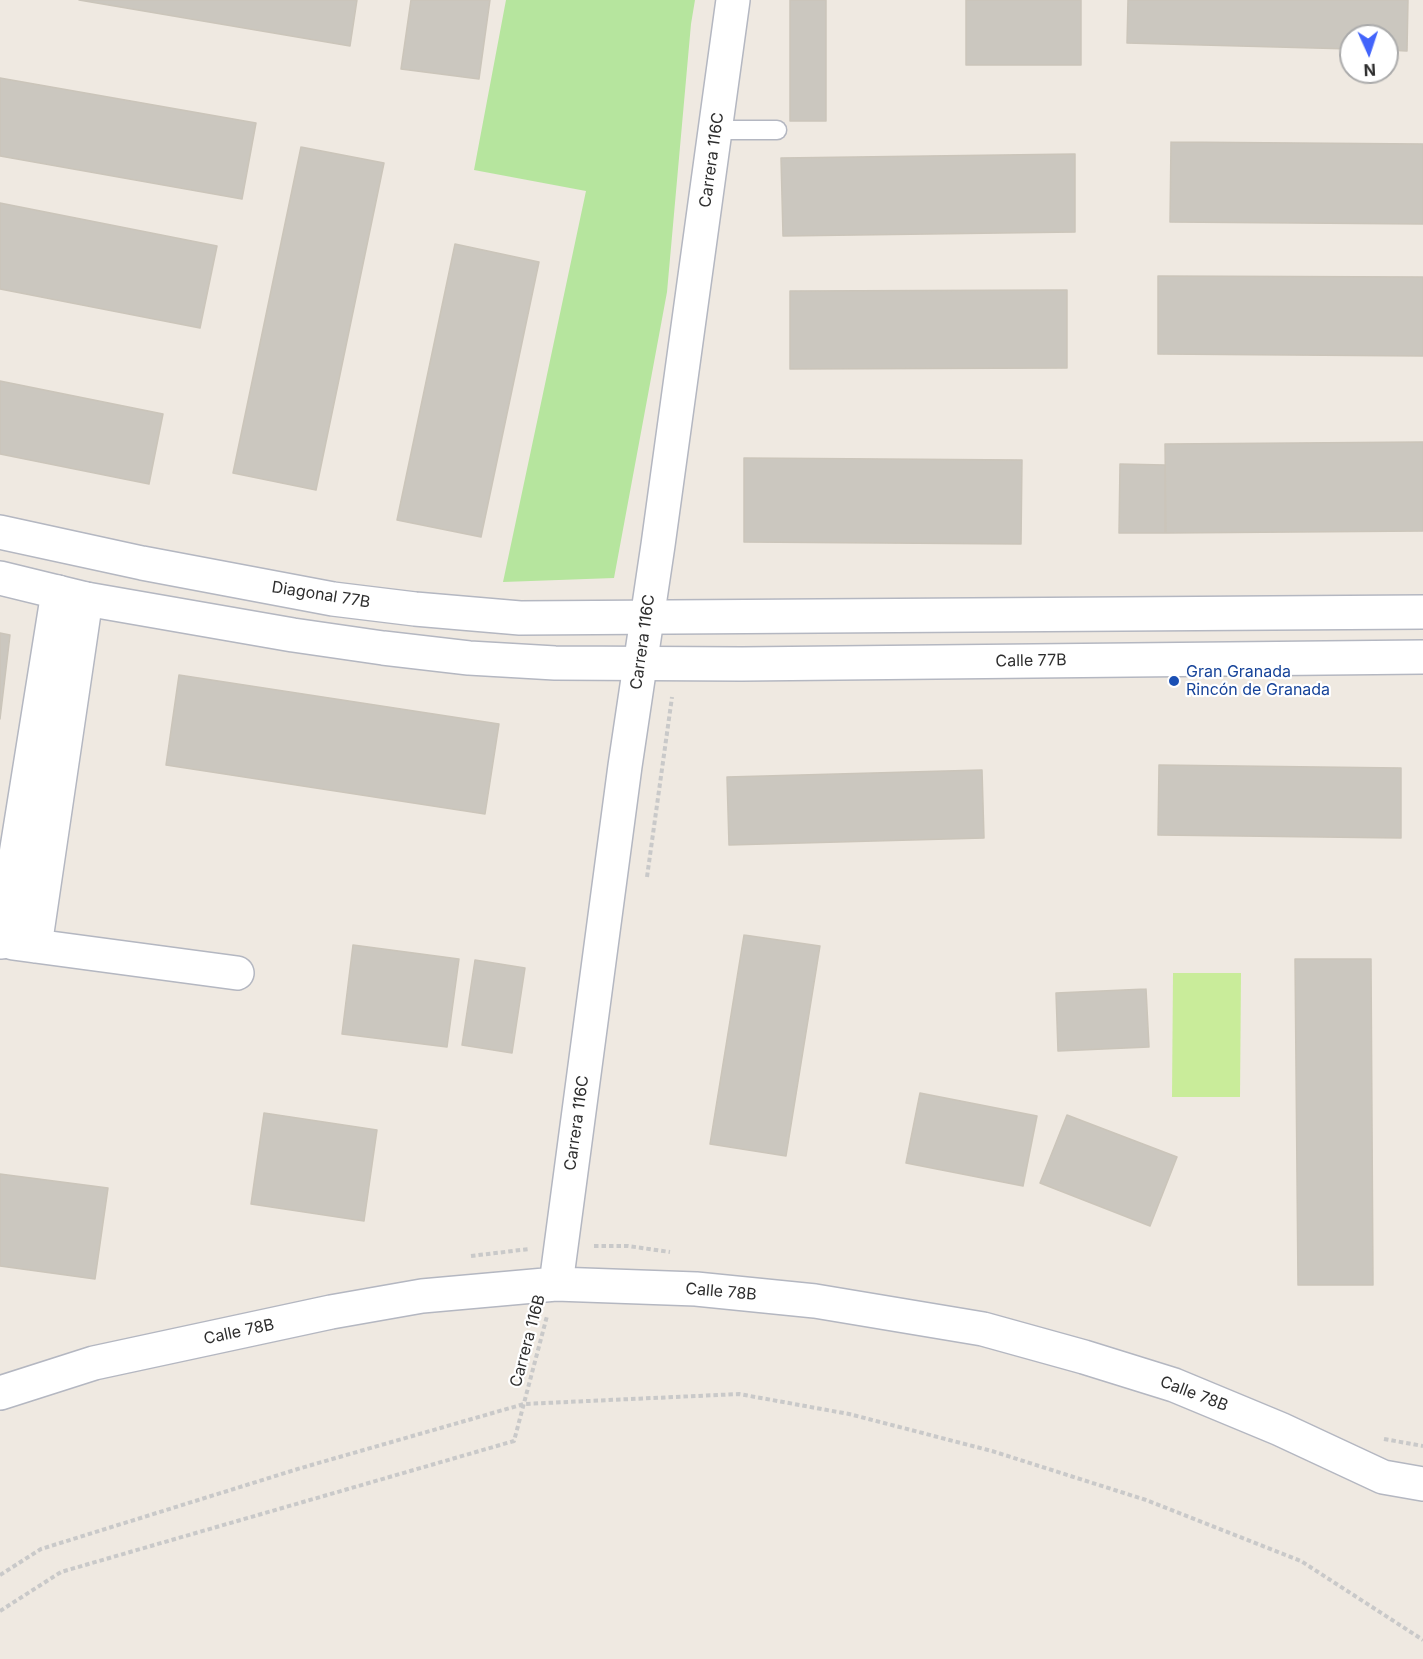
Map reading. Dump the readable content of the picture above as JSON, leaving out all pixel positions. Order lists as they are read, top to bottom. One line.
{"streets":{"street":["Carrera 116C","Diagonal 77B","Calle 77B","Calle 78B"],"path":["Carrera 116B"]},"crossings":[["Carrera 116C","Diagonal 77B"],["Carrera 116C","Calle 77B"],["Carrera 116C","Calle 78B"],["Carrera 116C","Carrera 116B"],["Calle 78B","Carrera 116B"]],"places":["Gran Granada Rincón de Granada"],"north":"bottom"}
